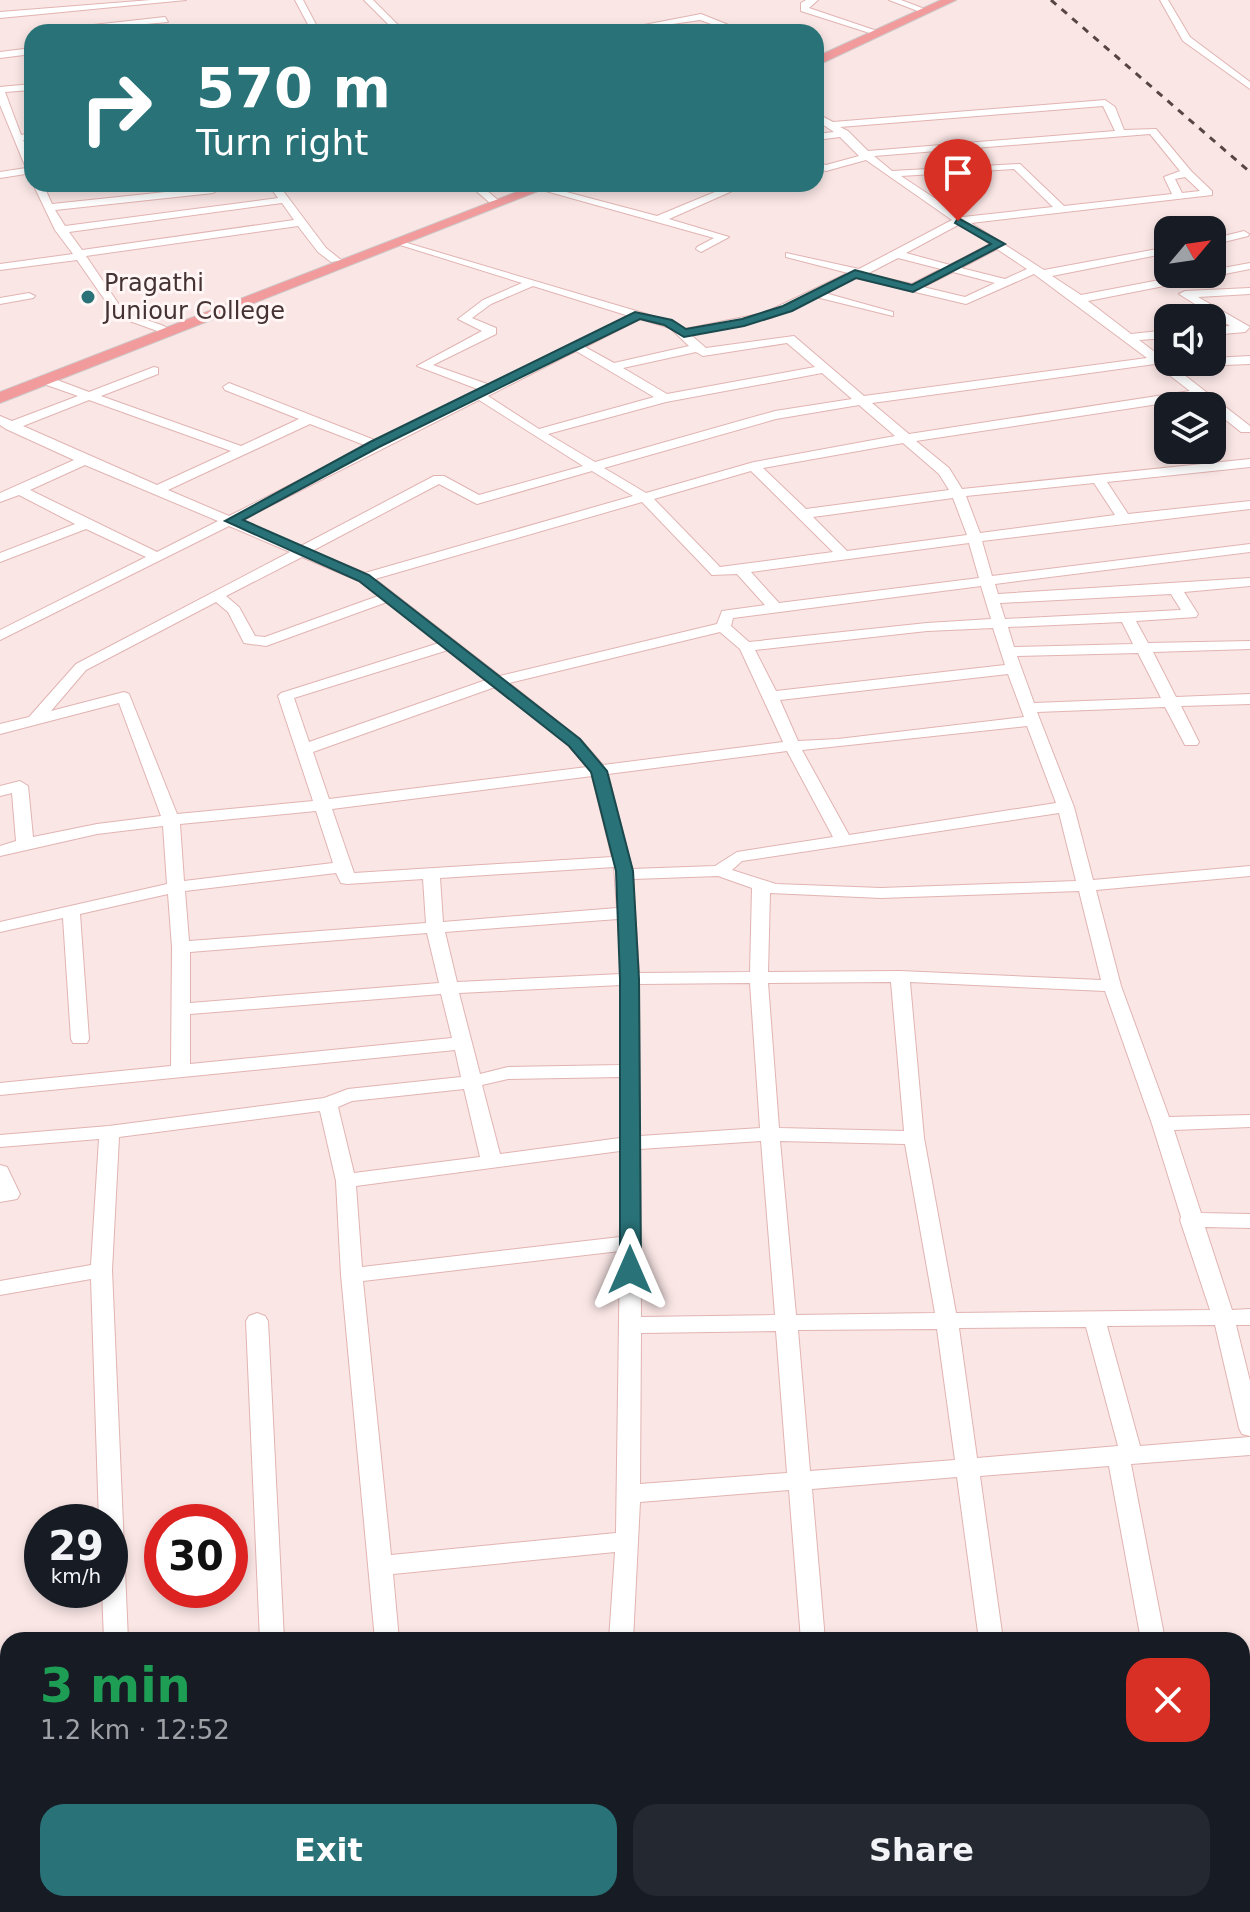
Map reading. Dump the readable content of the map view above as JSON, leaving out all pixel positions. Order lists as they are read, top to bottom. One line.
{"places":["Pragathi Juniour College"],"north":"top right","page":{"turn":["570 m","Turn right"],"speed":"29 km/h","limit":"30","heading":["3 min","1.2 km · 12:52"],"buttons":["Exit","Share"]}}
